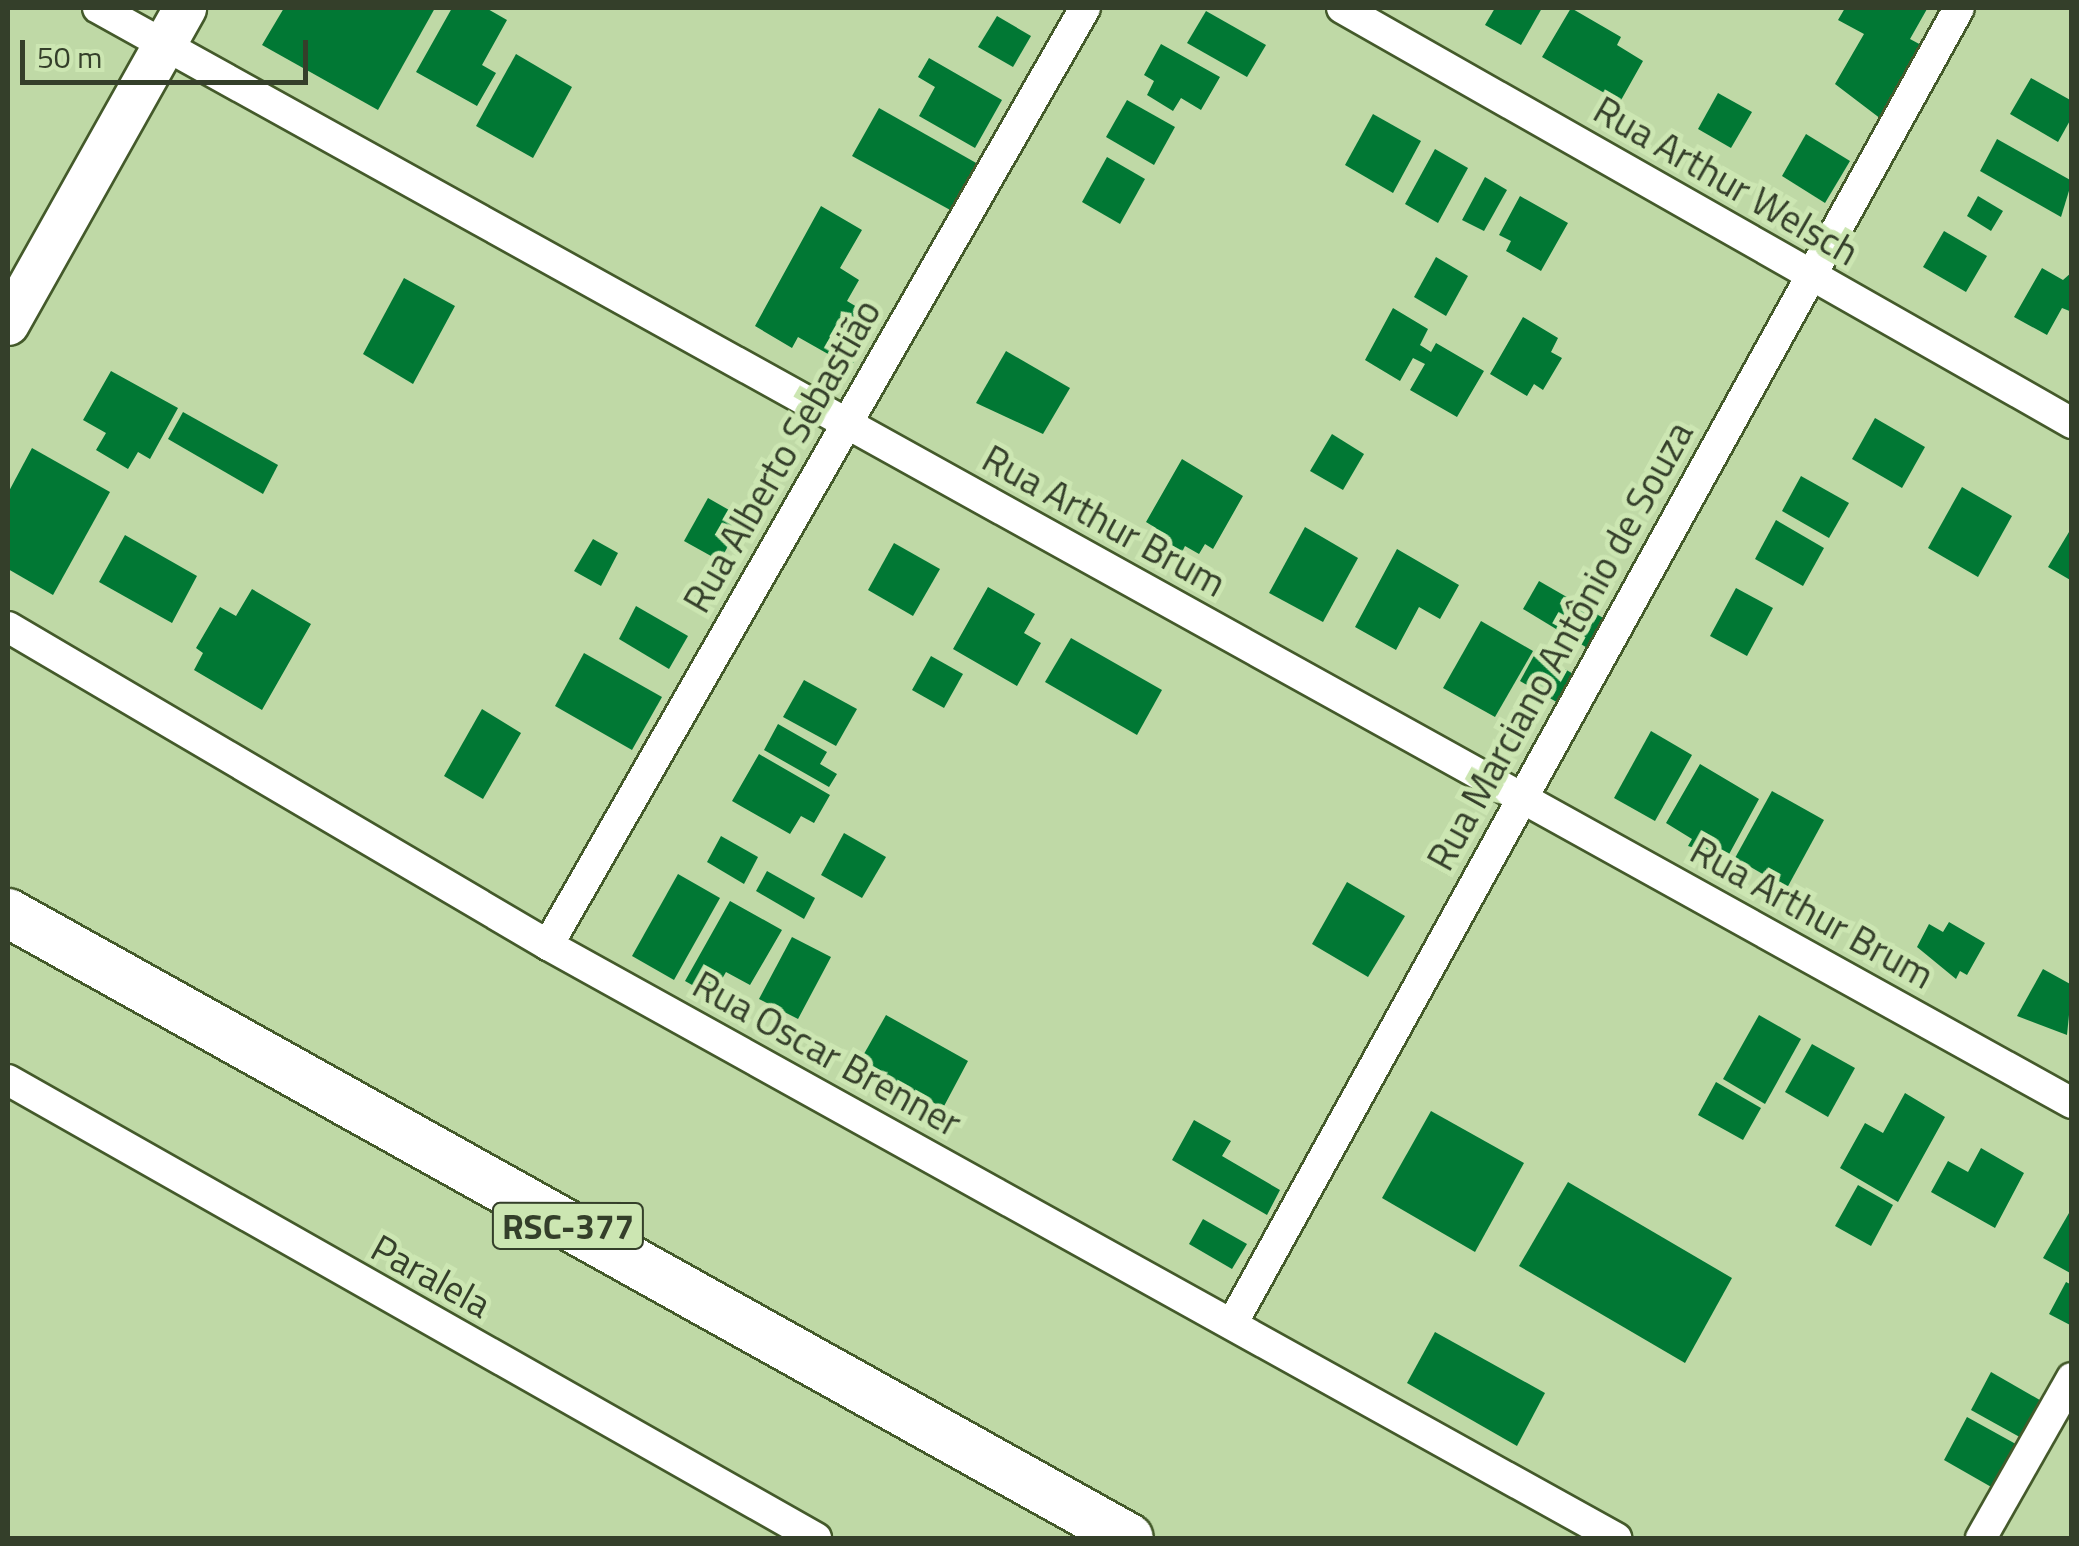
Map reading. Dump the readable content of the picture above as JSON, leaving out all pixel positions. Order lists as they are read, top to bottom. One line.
{"streets":{"main road":["RSC-377"],"street":["Rua Arthur Welsch","Rua Alberto Sebastião","Rua Arthur Brum","Rua Marciano Antônio de Souza","Rua Oscar Brenner","Paralela"]},"crossings":[["Rua Arthur Welsch","Rua Marciano Antônio de Souza"],["Rua Alberto Sebastião","Rua Arthur Brum"],["Rua Alberto Sebastião","Rua Oscar Brenner"],["Rua Arthur Brum","Rua Marciano Antônio de Souza"],["Rua Marciano Antônio de Souza","Rua Oscar Brenner"]],"scale_bar":"50 m"}
